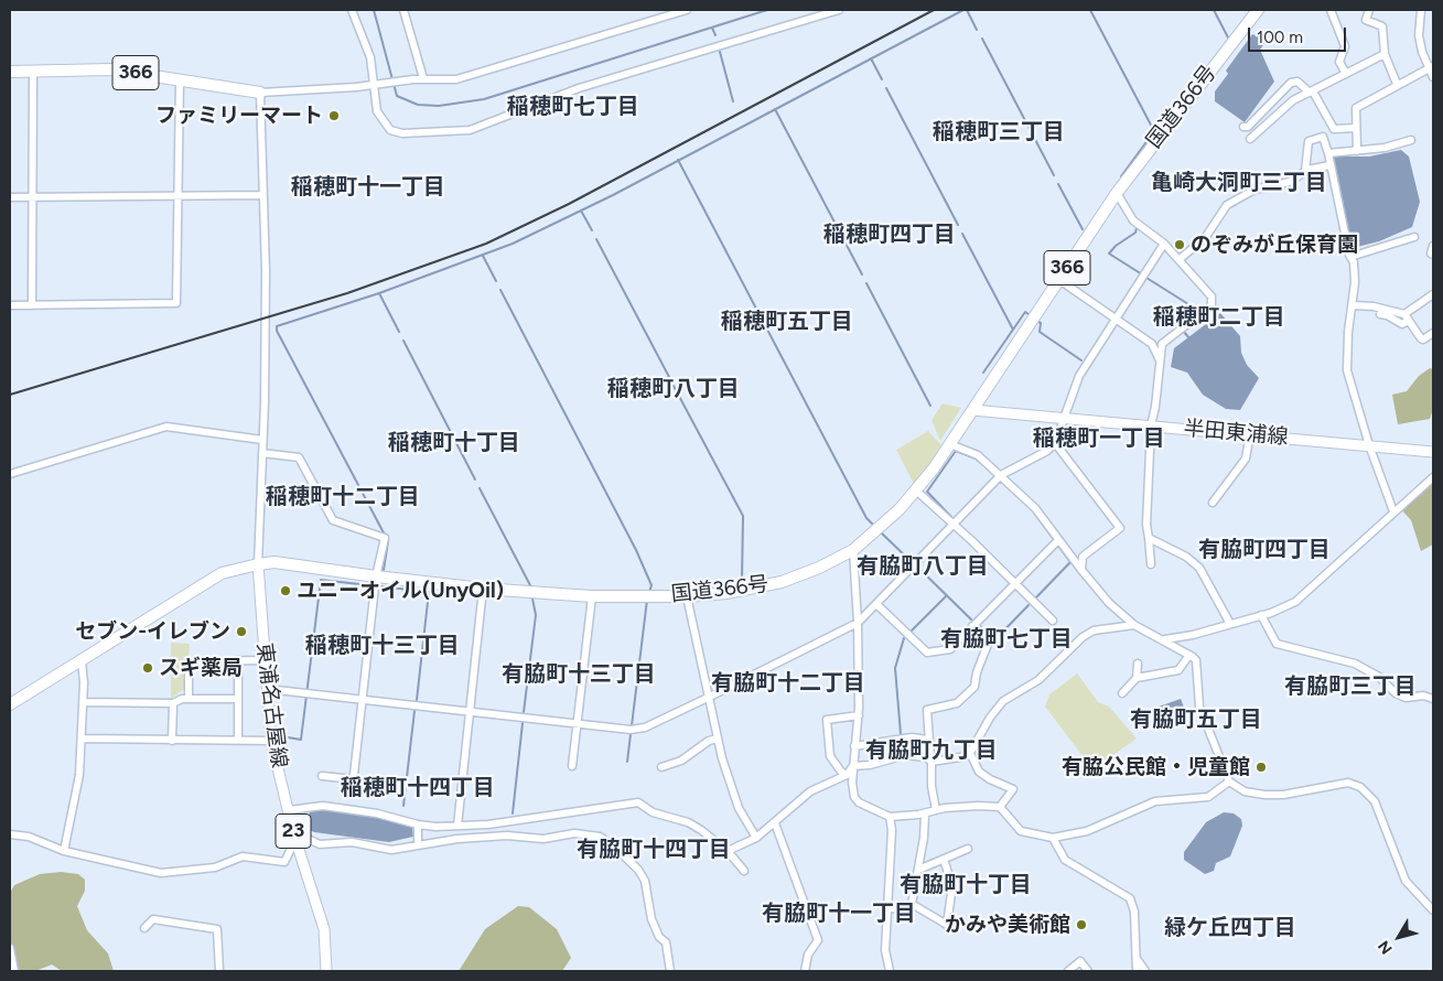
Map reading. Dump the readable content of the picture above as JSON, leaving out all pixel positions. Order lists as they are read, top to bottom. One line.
{"streets":{"highway":["366","国道366号"],"main road":["半田東浦線","東浦名古屋線","23"]},"crossings":[["国道366号","半田東浦線"],["国道366号","東浦名古屋線"]],"districts":["稲穂町七丁目","稲穂町三丁目","亀崎大洞町三丁目","稲穂町十一丁目","稲穂町四丁目","稲穂町二丁目","稲穂町五丁目","稲穂町八丁目","稲穂町一丁目","稲穂町十丁目","稲穂町十二丁目","有脇町四丁目","有脇町八丁目","有脇町七丁目","稲穂町十三丁目","有脇町十三丁目","有脇町十二丁目","有脇町三丁目","有脇町五丁目","有脇町九丁目","稲穂町十四丁目","有脇町十四丁目","有脇町十丁目","有脇町十一丁目","緑ケ丘四丁目"],"places":["ファミリーマート","のぞみが丘保育園","ユニーオイル(UnyOil)","セブン-イレブン","スギ薬局","有脇公民館・児童館","かみや美術館"],"scale_bar":"100 m","north":"bottom left"}
